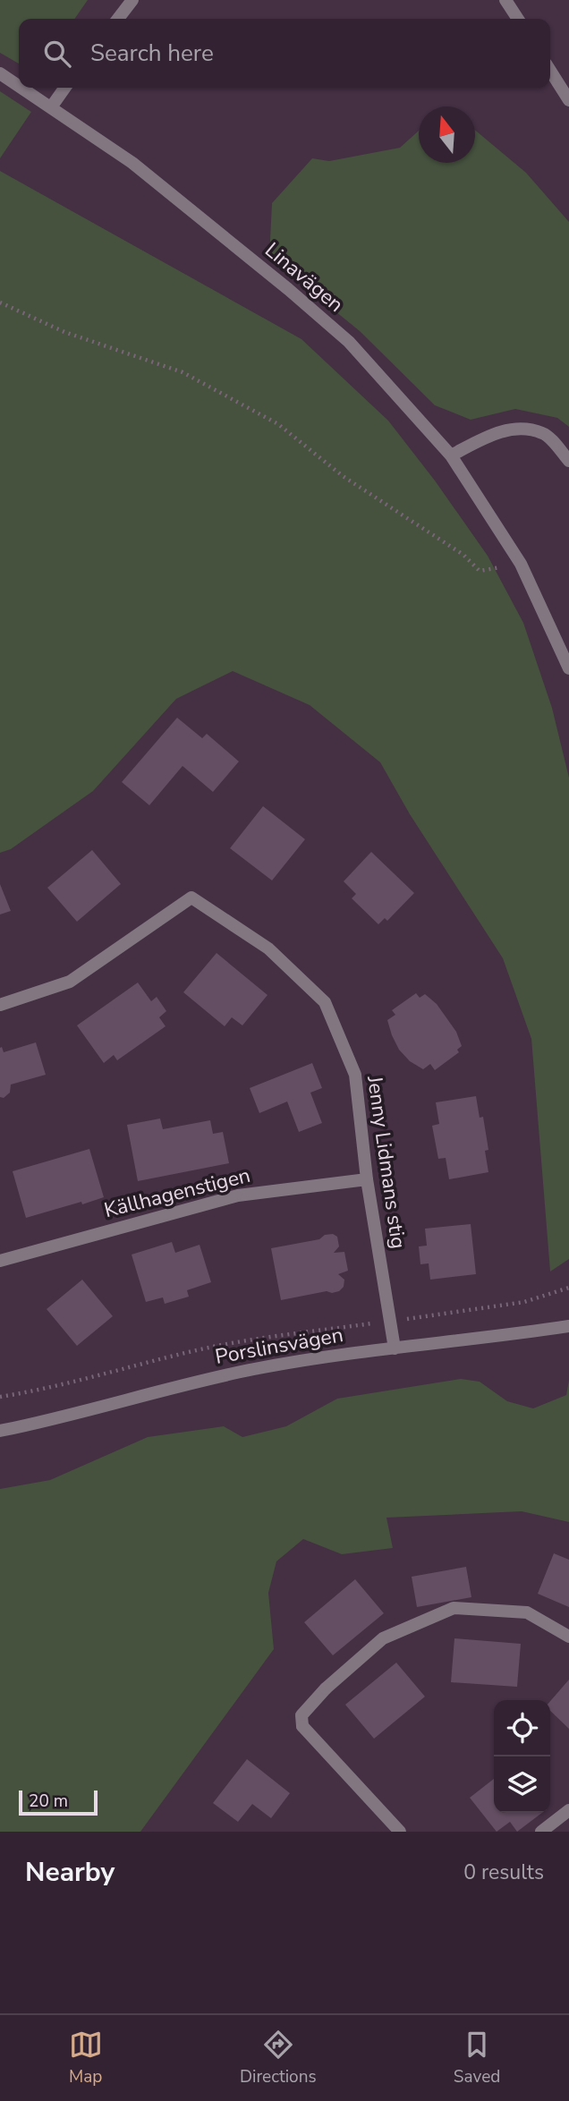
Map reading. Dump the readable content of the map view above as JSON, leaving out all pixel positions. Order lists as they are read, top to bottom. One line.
{"streets":{"street":["Linavägen","Jenny Lidmans stig","Källhagenstigen","Porslinsvägen"]},"crossings":[["Jenny Lidmans stig","Källhagenstigen"],["Jenny Lidmans stig","Porslinsvägen"]],"scale_bar":"20 m","north":"top","page":{"search":"Search here","scale":"20 m","heading":["Nearby","0 results"],"nav":["Map","Directions","Saved"]}}
